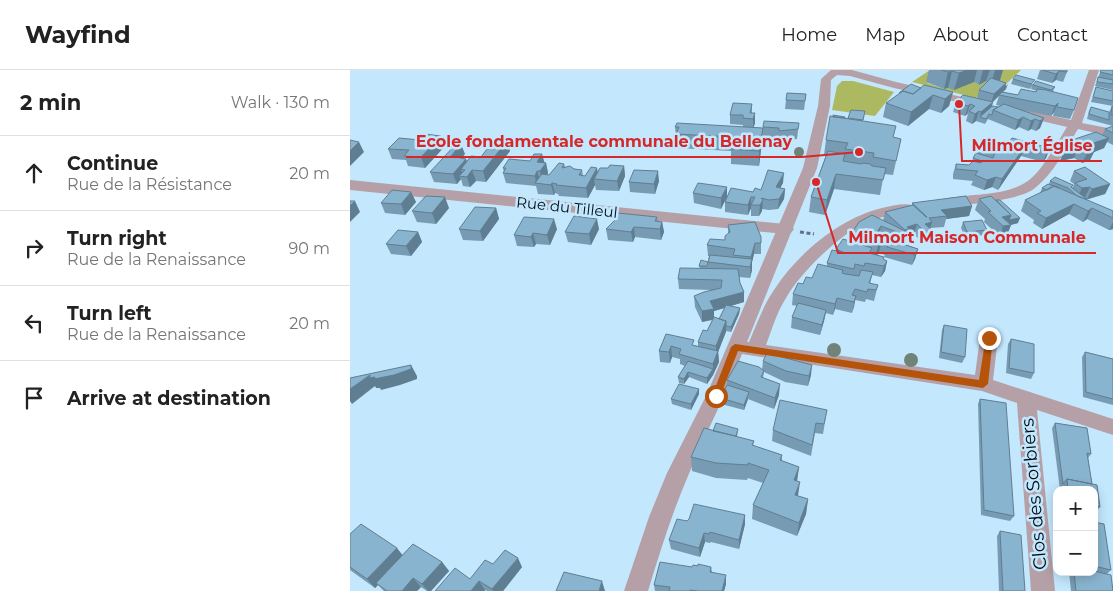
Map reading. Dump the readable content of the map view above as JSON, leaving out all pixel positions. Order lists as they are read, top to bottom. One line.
{"streets":{"street":["Rue du Tilleul","Clos des Sorbiers"]},"places":["Milmort Église","Ecole fondamentale communale du Bellenay","Milmort Maison Communale"],"page":{"header":"Wayfind","nav":["Home","Map","About","Contact"],"heading":["2 min","Walk · 130 m"],"list":[["Continue","Rue de la Résistance","20 m"],["Turn right","Rue de la Renaissance","90 m"],["Turn left","Rue de la Renaissance","20 m"],"Arrive at destination"],"map_buttons":["+","−"]}}
